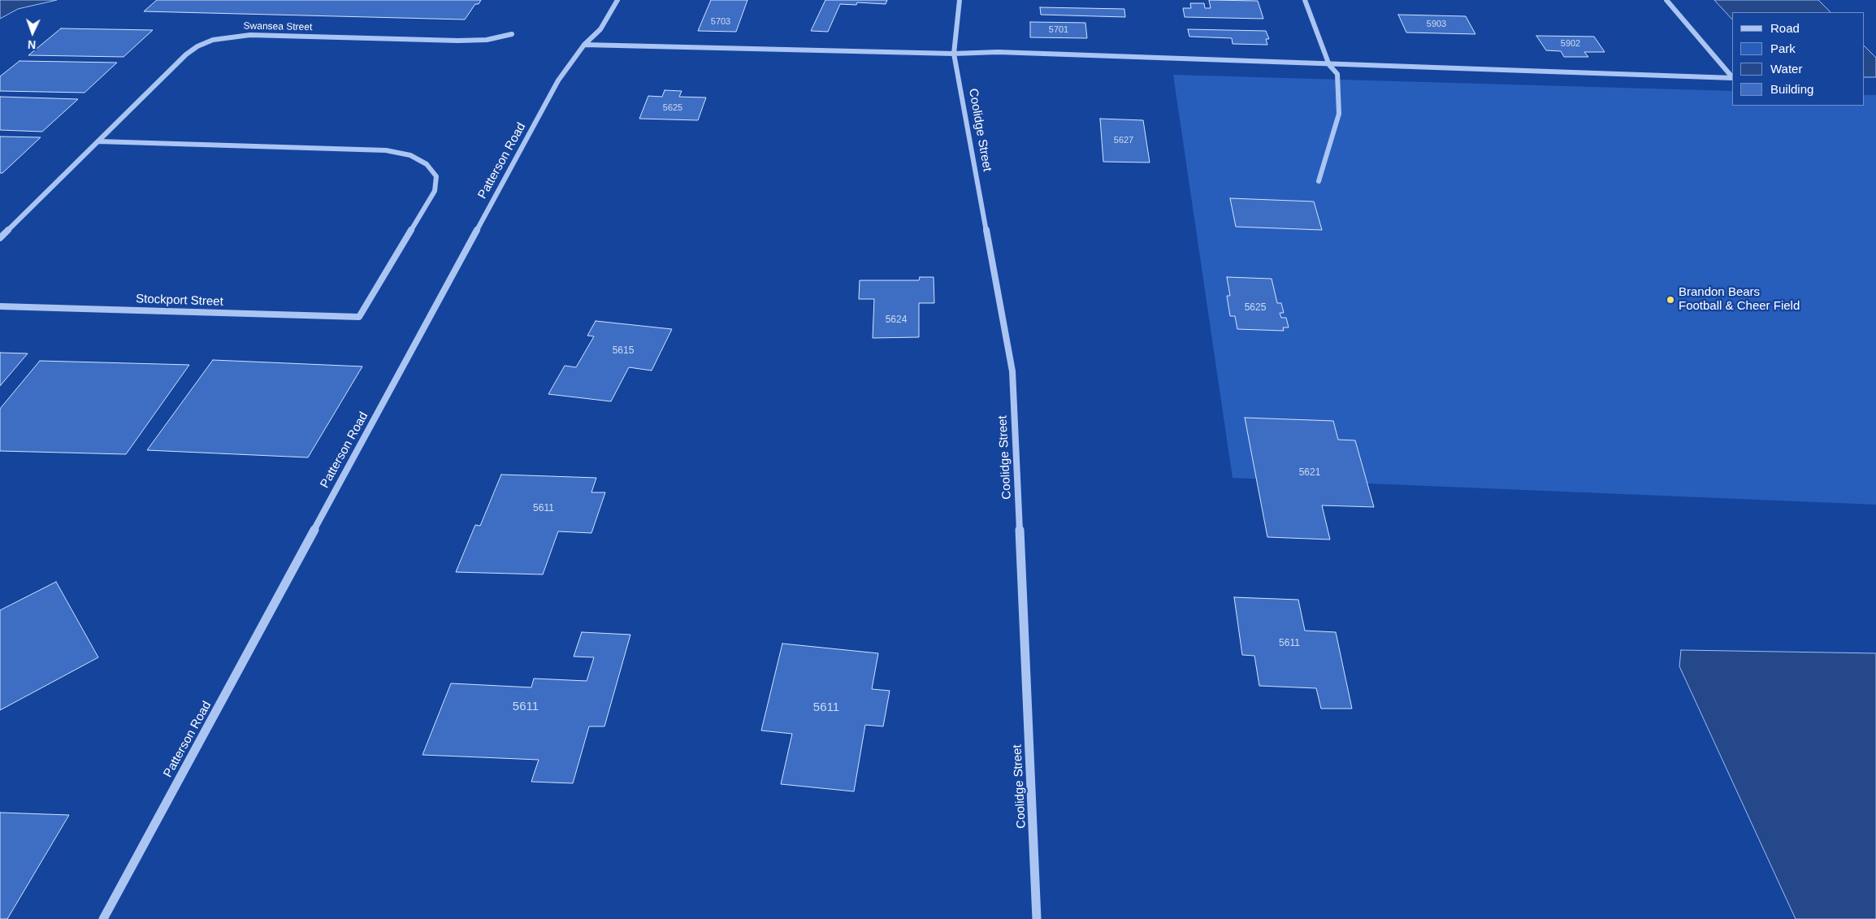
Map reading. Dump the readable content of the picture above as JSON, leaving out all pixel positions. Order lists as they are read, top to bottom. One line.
{"streets":{"street":["Swansea Street","Coolidge Street","Patterson Road","Stockport Street"]},"crossings":[["Swansea Street","Stockport Street"]],"places":["Brandon Bears Football & Cheer Field"],"house_numbers":["5703","5903","5701","5902","5625","5627","5625","5624","5615","5621","5611","5611","5611","5611"],"legend":["Road","Park","Water","Building"],"north":"bottom"}
